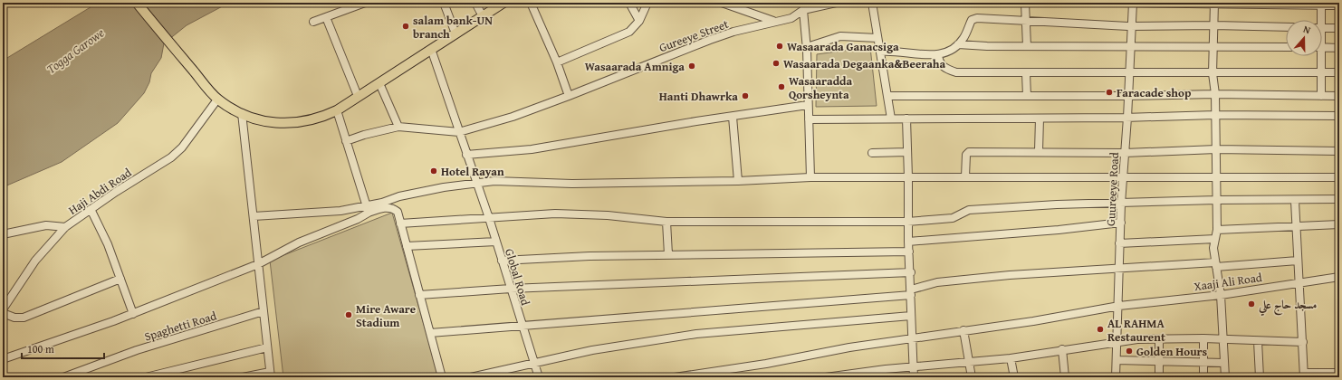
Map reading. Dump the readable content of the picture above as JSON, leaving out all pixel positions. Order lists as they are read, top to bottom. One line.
{"streets":{"street":["Gureeye Street","Guureeye Road","Haji Abdi Road","Global Road","Xaaji Ali Road","Spaghetti Road"]},"crossings":[["Gureeye Street","Global Road"],["Guureeye Road","Xaaji Ali Road"]],"water":["Togga Garowe"],"places":["salam bank-UN branch","Wasaarada Ganacsiga","Wasaarada Degaanka&Beeraha","Wasaarada Amniga","Wasaaradda Qorsheynta","Faracade shop","Hanti Dhawrka","Hotel Rayan","مسجد حاج علي","Mire Aware Stadium","AL RAHMA Restaurent","Golden Hours"],"scale_bar":"100 m","north":"top"}
